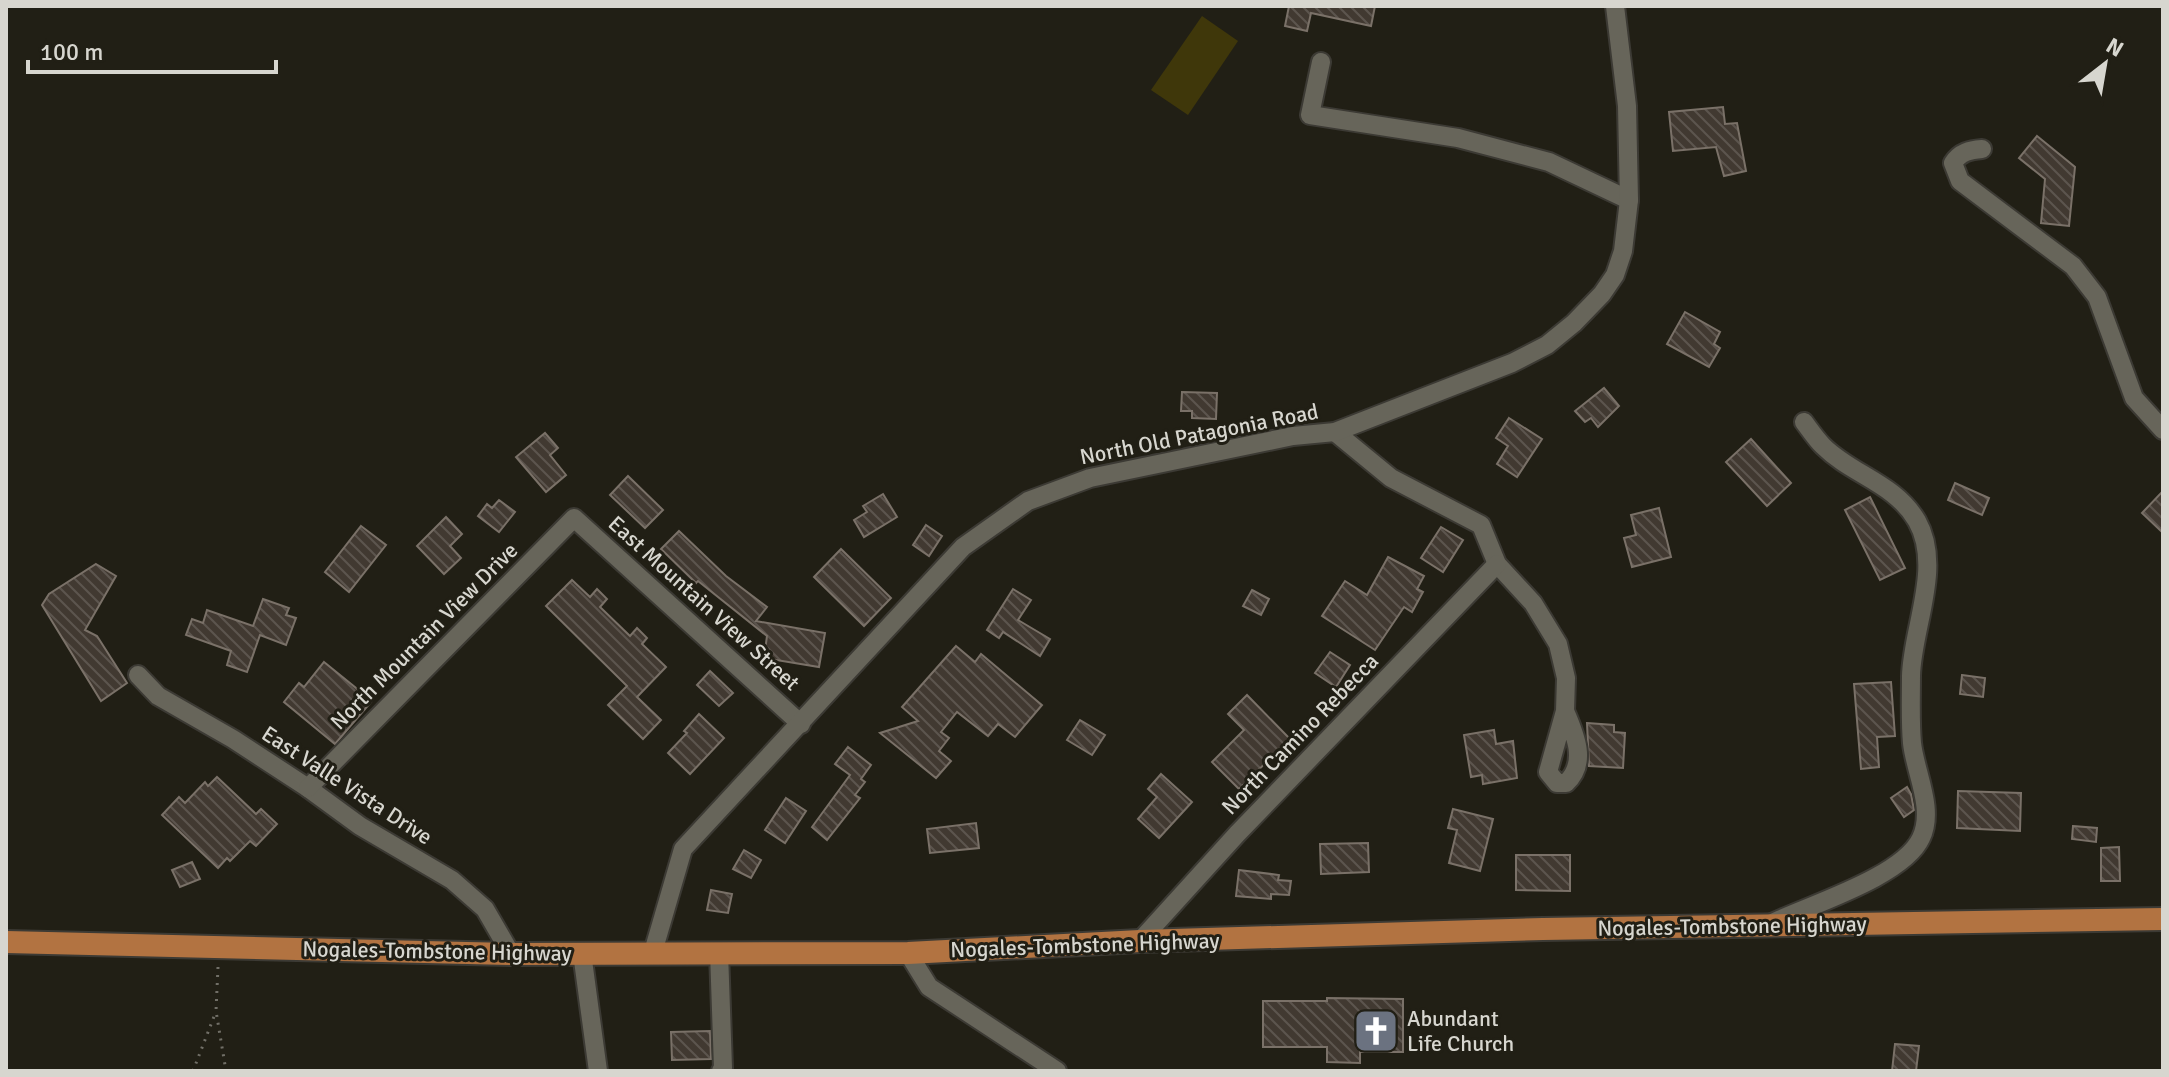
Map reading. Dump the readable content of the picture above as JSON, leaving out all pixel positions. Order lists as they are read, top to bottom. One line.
{"streets":{"main road":["Nogales-Tombstone Highway"],"street":["North Old Patagonia Road","East Mountain View Street","North Mountain View Drive","North Camino Rebecca","East Valle Vista Drive"]},"crossings":[["North Old Patagonia Road","East Mountain View Street"],["North Old Patagonia Road","Nogales-Tombstone Highway"],["East Mountain View Street","North Mountain View Drive"],["North Mountain View Drive","East Valle Vista Drive"],["North Camino Rebecca","Nogales-Tombstone Highway"],["East Valle Vista Drive","Nogales-Tombstone Highway"]],"places":{"church":["Abundant Life Church"]},"scale_bar":"100 m","north":"top right"}
